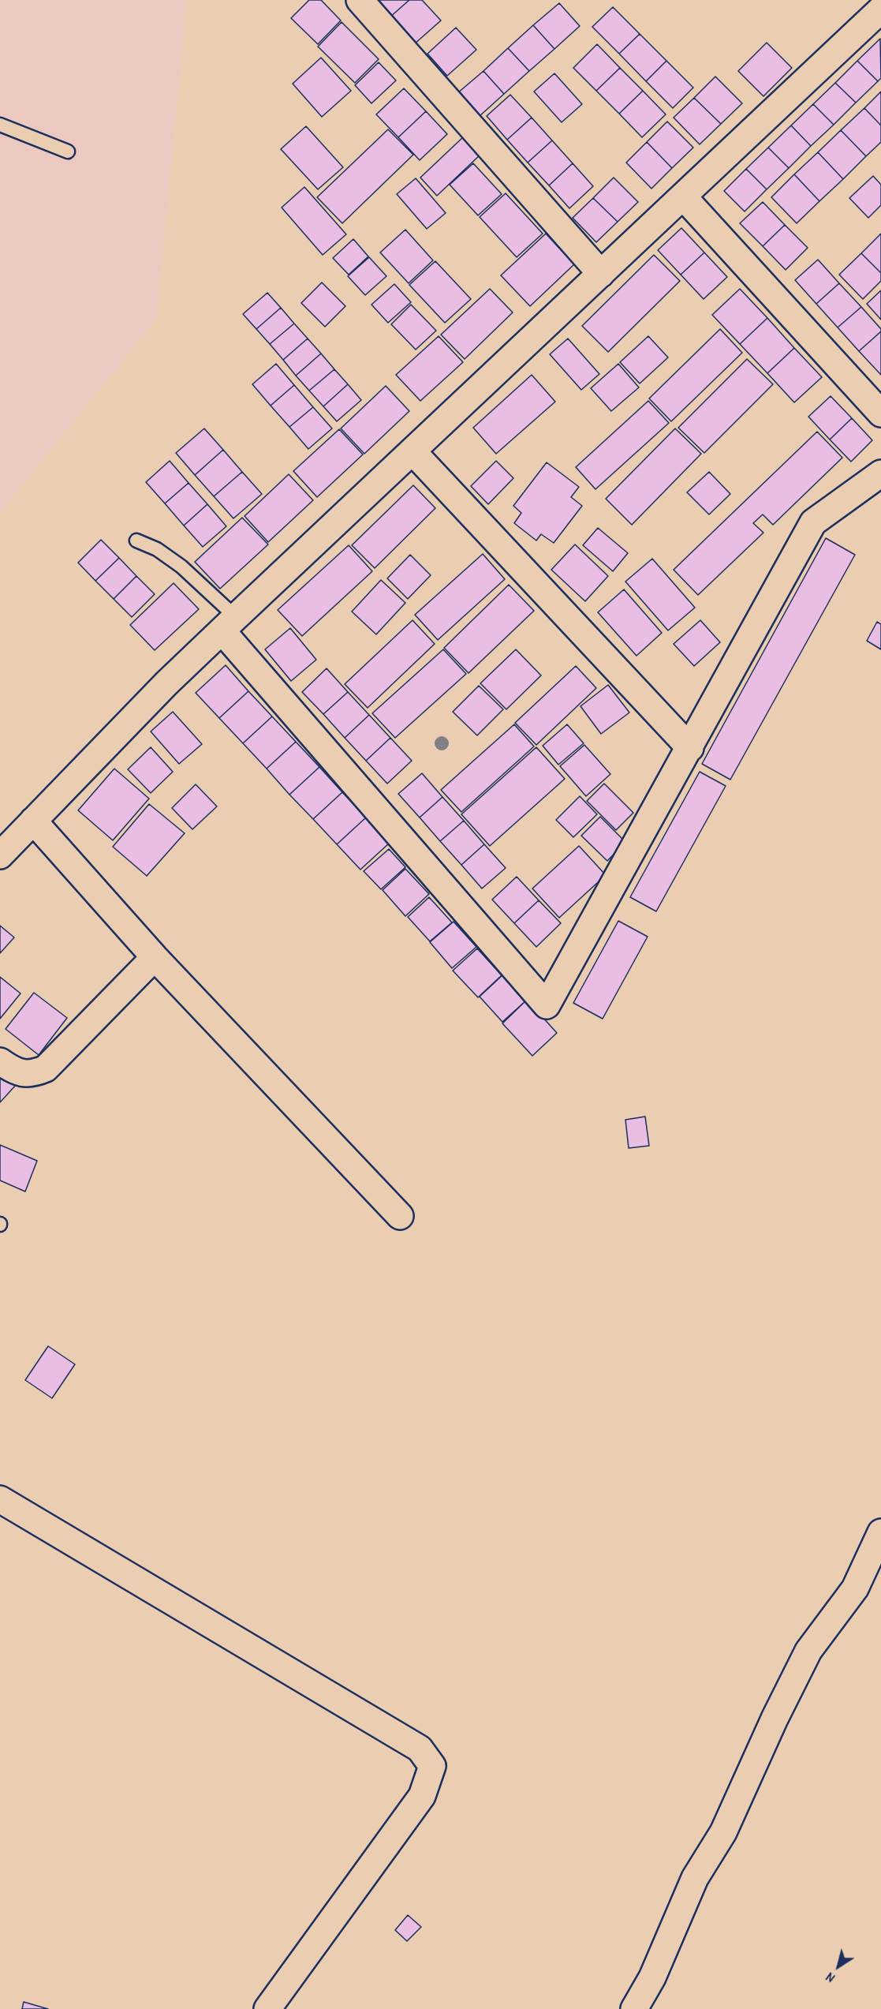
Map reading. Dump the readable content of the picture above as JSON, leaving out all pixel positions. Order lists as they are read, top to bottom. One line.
{"north":"bottom left"}
